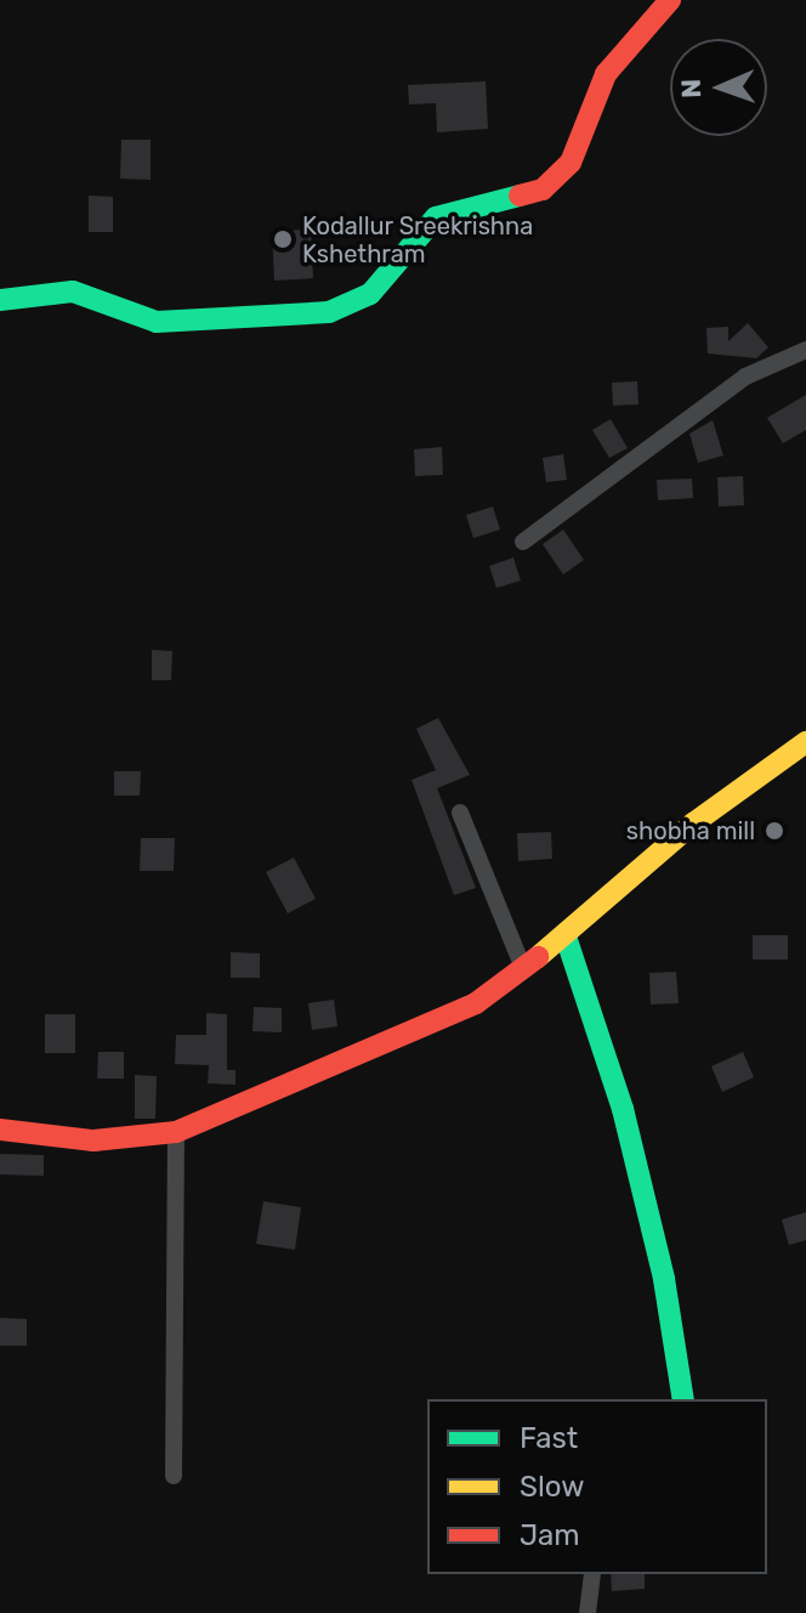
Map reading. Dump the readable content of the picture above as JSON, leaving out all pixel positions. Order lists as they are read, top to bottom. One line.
{"places":["Kodallur Sreekrishna Kshethram","shobha mill"],"legend":["Fast","Slow","Jam"],"north":"left"}
